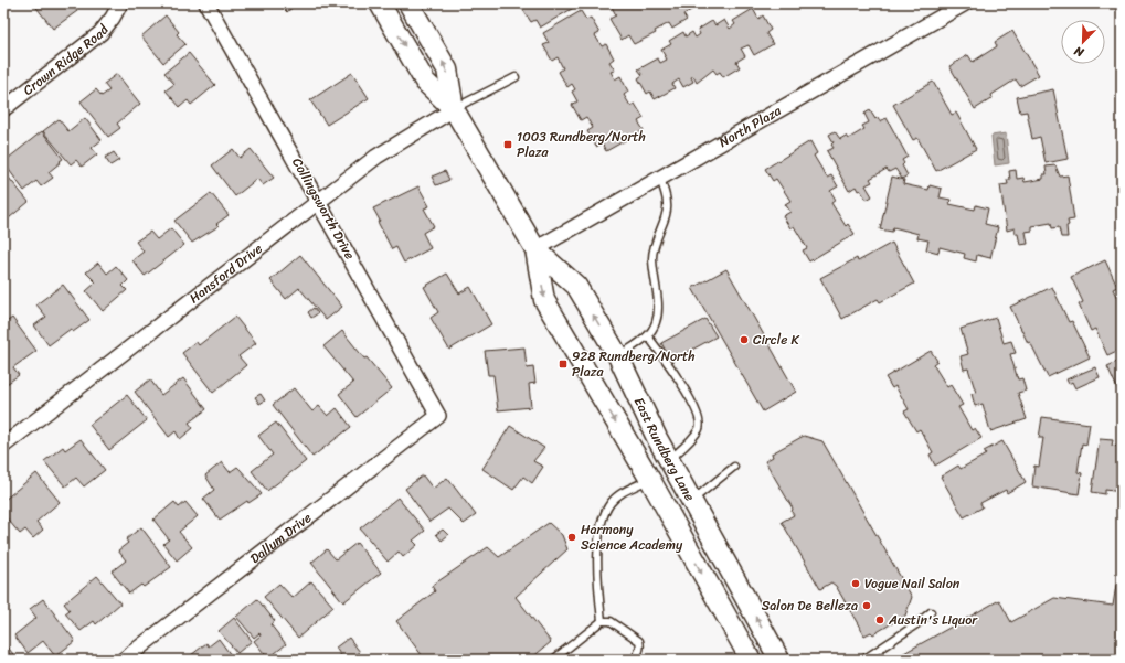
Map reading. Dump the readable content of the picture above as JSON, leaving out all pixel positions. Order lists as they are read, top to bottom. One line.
{"streets":{"main road":["East Rundberg Lane"],"street":["Crown Ridge Road","North Plaza","Collingsworth Drive","Hansford Drive","Dallum Drive"]},"crossings":[["North Plaza","East Rundberg Lane"],["Collingsworth Drive","Hansford Drive"],["Collingsworth Drive","Dallum Drive"],["Hansford Drive","East Rundberg Lane"]],"places":{"transit":["1003 Rundberg/North Plaza","928 Rundberg/North Plaza"],"other":["Circle K","Harmony Science Academy","Vogue Nail Salon","Salon De Belleza","Austin's Liquor"]},"north":"bottom left"}
